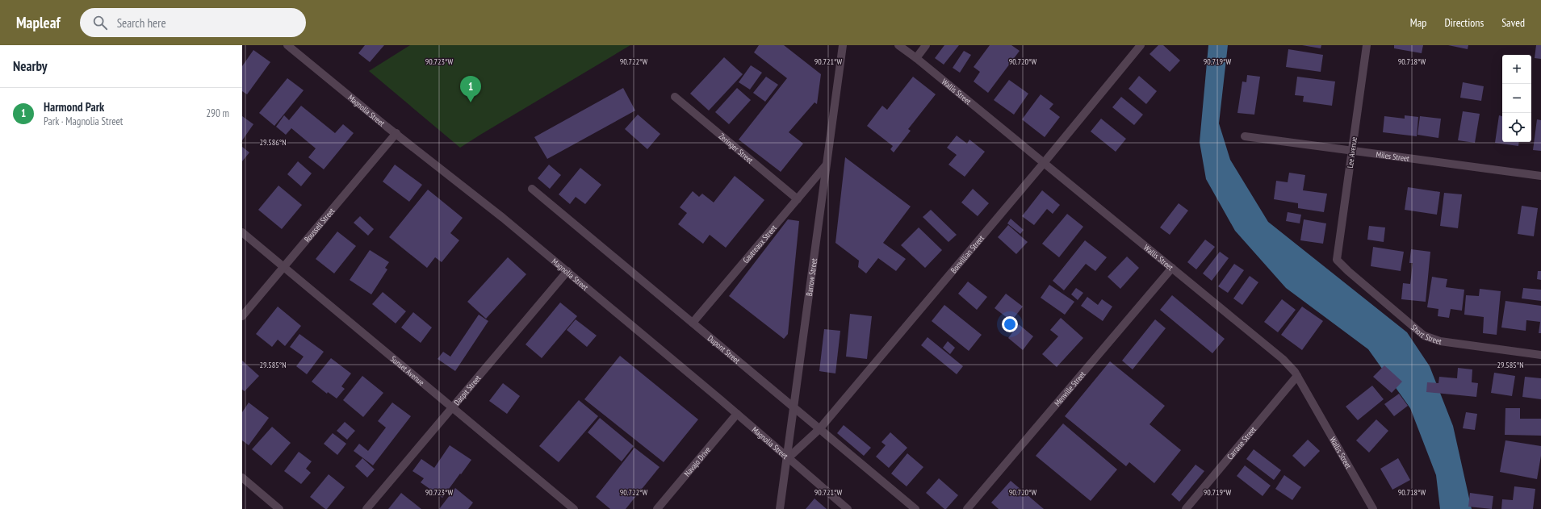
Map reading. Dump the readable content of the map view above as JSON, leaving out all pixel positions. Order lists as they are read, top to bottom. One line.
{"streets":{"street":["Wallis Street","Magnolia Street","Zeringer Street","Lee Avenue","Miles Street","Roussell Street","Gautreaux Street","Bonvillian Street","Barrow Street","Short Street","Dupont Street","Sunset Avenue","Menville Street","Daspit Street","Carrane Street","Navajo Drive"]},"crossings":[["Wallis Street","Bonvillian Street"],["Wallis Street","Menville Street"],["Wallis Street","Carrane Street"],["Magnolia Street","Roussell Street"],["Magnolia Street","Bonvillian Street"],["Magnolia Street","Barrow Street"],["Magnolia Street","Daspit Street"],["Magnolia Street","Navajo Drive"],["Zeringer Street","Gautreaux Street"],["Lee Avenue","Miles Street"],["Lee Avenue","Short Street"],["Roussell Street","Sunset Avenue"],["Gautreaux Street","Barrow Street"],["Gautreaux Street","Dupont Street"],["Bonvillian Street","Barrow Street"],["Bonvillian Street","Dupont Street"],["Barrow Street","Dupont Street"],["Sunset Avenue","Daspit Street"]],"page":{"header":"Mapleaf","search":"Search here","nav":["Map","Directions","Saved"],"heading":"Nearby","map_buttons":["+","−"],"pins":"1","list":[{"mark":"1","name":"Harmond Park","note":"Park · Magnolia Street","value":"290 m"}]},"coordinates":["90.723°W","90.722°W","90.721°W","90.720°W","90.719°W","90.718°W","29.586°N","29.585°N"]}
